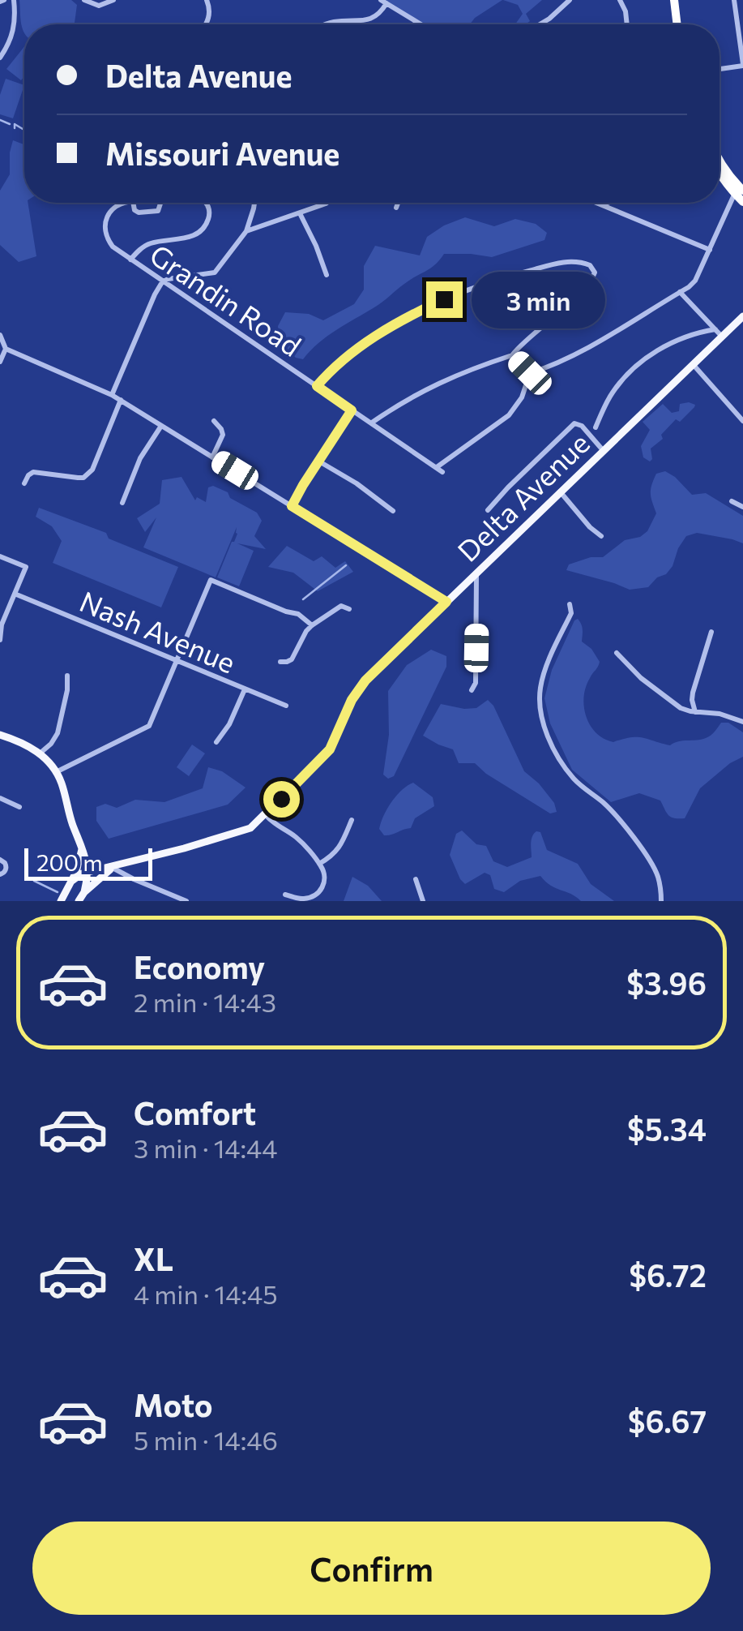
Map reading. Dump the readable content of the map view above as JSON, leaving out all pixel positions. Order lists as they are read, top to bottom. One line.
{"streets":{"main road":["Delta Avenue"],"street":["Grandin Road","Nash Avenue"]},"scale_bar":"200 m","page":{"banner":["Delta Avenue","Missouri Avenue"],"bubble":"3 min","scale":"200 m","list":[{"name":"Economy","note":"2 min · 14:43","value":"$3.96"},{"name":"Comfort","note":"3 min · 14:44","value":"$5.34"},{"name":"XL","note":"4 min · 14:45","value":"$6.72"},{"name":"Moto","note":"5 min · 14:46","value":"$6.67"}],"buttons":"Confirm"}}
